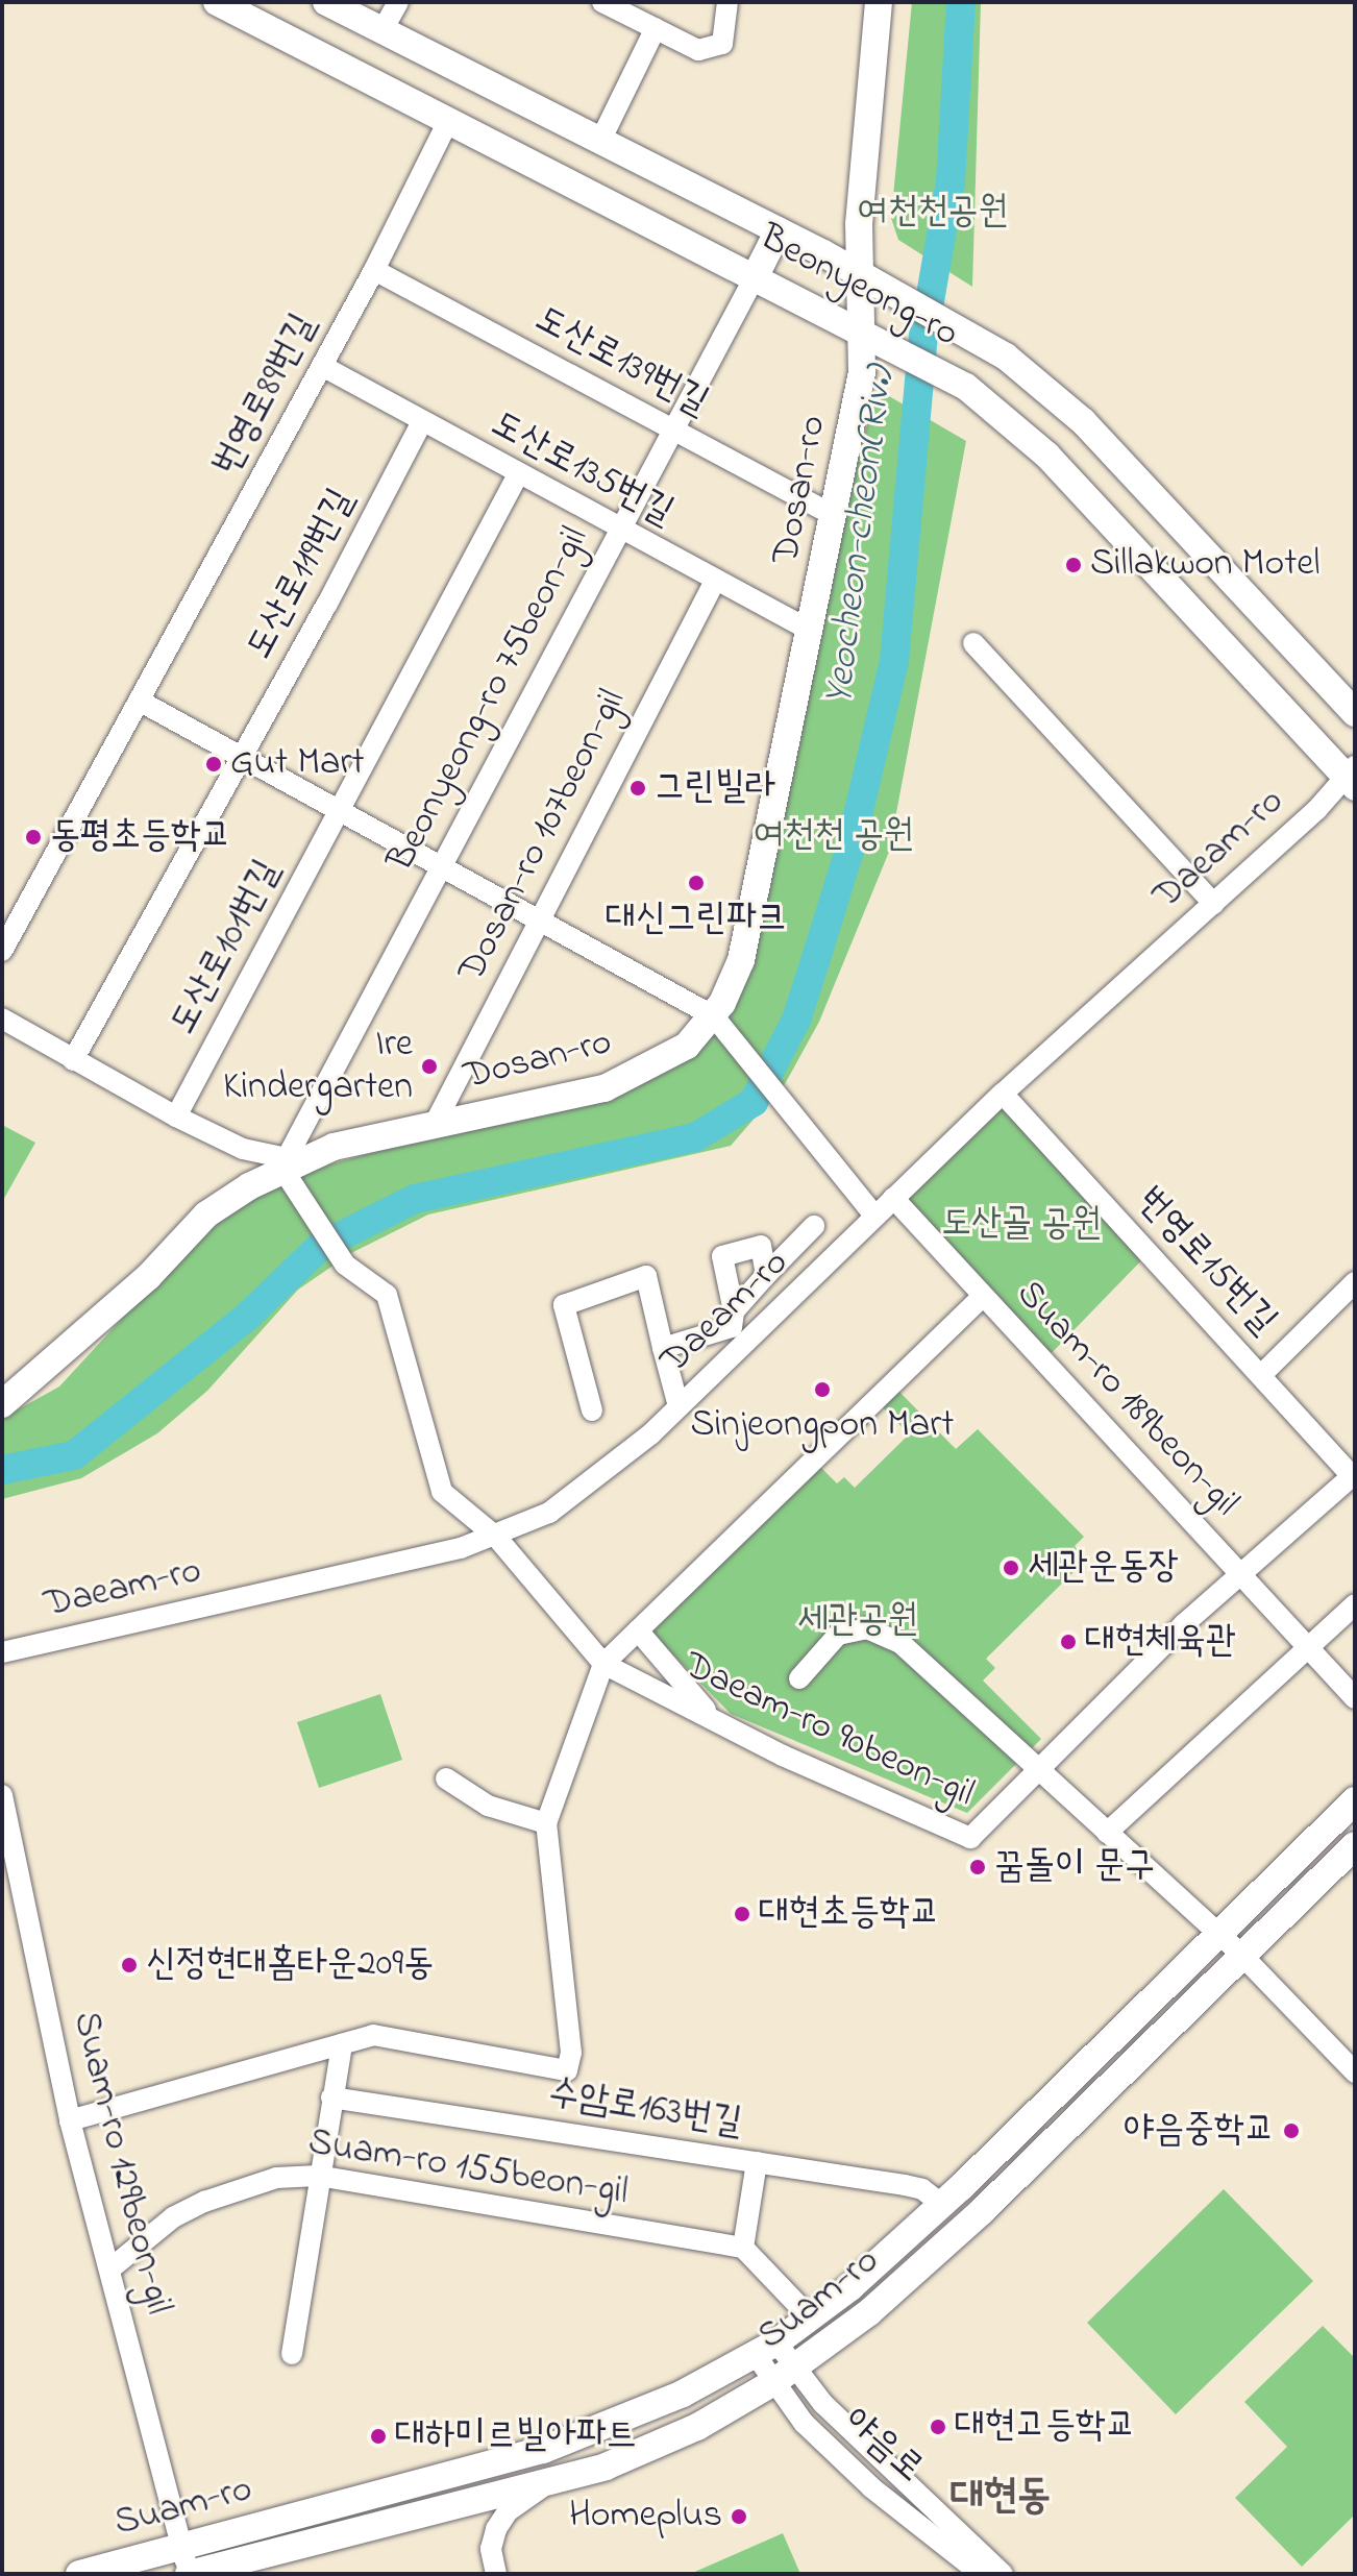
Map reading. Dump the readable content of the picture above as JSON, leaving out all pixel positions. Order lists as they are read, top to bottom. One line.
{"streets":{"main road":["Beonyeong-ro","Dosan-ro","Suam-ro"],"street":["도산로139번길","번영로89번길","도산로135번길","도산로119번길","Beonyeong-ro 75beon-gil","Dosan-ro 107beon-gil","Daeam-ro","도산로101번길","번영로15번길","Suam-ro 189beon-gil","Daeam-ro 90beon-gil","수암로163번길","Suam-ro 129beon-gil","Suam-ro 155beon-gil","야음로"]},"crossings":[["Beonyeong-ro","번영로89번길"],["Beonyeong-ro","Dosan-ro"],["Beonyeong-ro","Beonyeong-ro 75beon-gil"],["Beonyeong-ro","Daeam-ro"],["도산로139번길","번영로89번길"],["도산로139번길","Dosan-ro"],["도산로139번길","Beonyeong-ro 75beon-gil"],["번영로89번길","도산로135번길"],["도산로135번길","Dosan-ro"],["도산로135번길","도산로119번길"],["도산로135번길","Beonyeong-ro 75beon-gil"],["도산로135번길","Dosan-ro 107beon-gil"],["Dosan-ro","Beonyeong-ro 75beon-gil"],["Dosan-ro","Dosan-ro 107beon-gil"],["Dosan-ro","Daeam-ro 90beon-gil"],["도산로119번길","도산로101번길"],["Beonyeong-ro 75beon-gil","Daeam-ro 90beon-gil"],["Daeam-ro","번영로15번길"],["Daeam-ro","Suam-ro 189beon-gil"],["Daeam-ro","Daeam-ro 90beon-gil"],["번영로15번길","Daeam-ro 90beon-gil"],["Suam-ro 189beon-gil","Daeam-ro 90beon-gil"],["수암로163번길","Suam-ro"],["Suam-ro 129beon-gil","Suam-ro 155beon-gil"],["Suam-ro 129beon-gil","Suam-ro"],["Suam-ro","야음로"]],"districts":["대현동"],"water":["Yeocheon-cheon(Riv.)"],"parks":["여천천공원","여천천 공원","도산골 공원","세관공원"],"places":["Sillakwon Motel","Gut Mart","그린빌라","동평초등학교","대신그린파크","Ire Kindergarten","Sinjeongpon Mart","세관운동장","대현체육관","꿈돌이 문구","대현초등학교","신정현대홈타운209동","야음중학교","대현고등학교","대하미르빌아파트","Homeplus"]}
